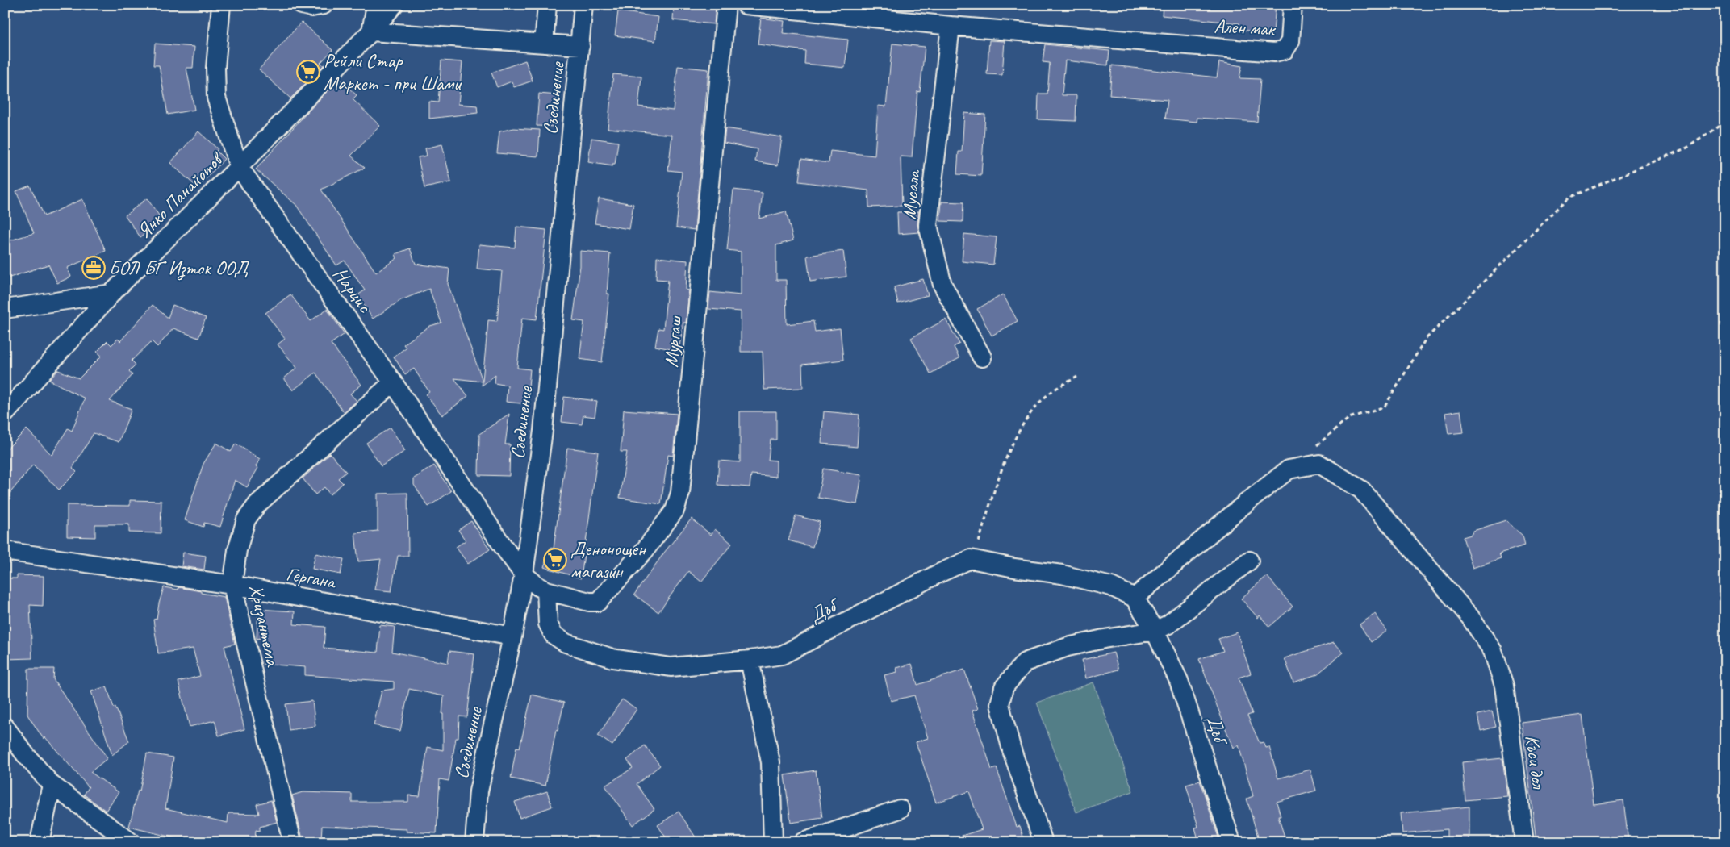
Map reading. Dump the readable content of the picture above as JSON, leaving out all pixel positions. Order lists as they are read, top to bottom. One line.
{"streets":{"street":["Ален мак","Съединение","Мусала","Янко Панайотов","Нарцис","Мургаш","Гергана","Дъб","Хризантема","Къси дол"]},"crossings":[["Ален мак","Мусала"],["Съединение","Нарцис"],["Съединение","Гергана"],["Янко Панайотов","Нарцис"],["Нарцис","Хризантема"],["Мургаш","Дъб"],["Гергана","Хризантема"],["Дъб","Къси дол"]],"places":{"supermarket":["Рейли Стар Маркет - при Шами","Денонощен магазин"],"office":["БОЛ БГ Изток ООД"]}}
